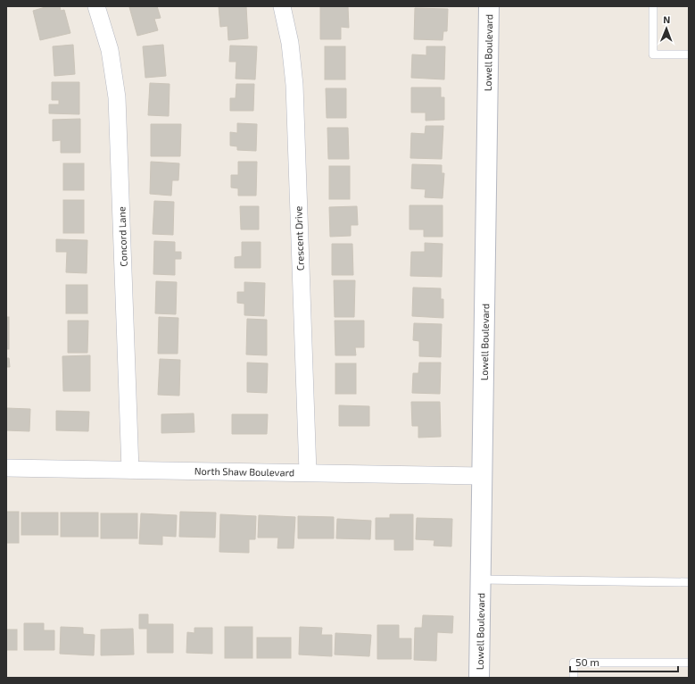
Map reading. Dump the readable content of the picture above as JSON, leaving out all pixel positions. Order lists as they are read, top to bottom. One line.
{"streets":{"street":["Lowell Boulevard","Concord Lane","Crescent Drive","North Shaw Boulevard"]},"crossings":[["Lowell Boulevard","North Shaw Boulevard"],["Concord Lane","North Shaw Boulevard"],["Crescent Drive","North Shaw Boulevard"]],"scale_bar":"50 m","north":"top"}
